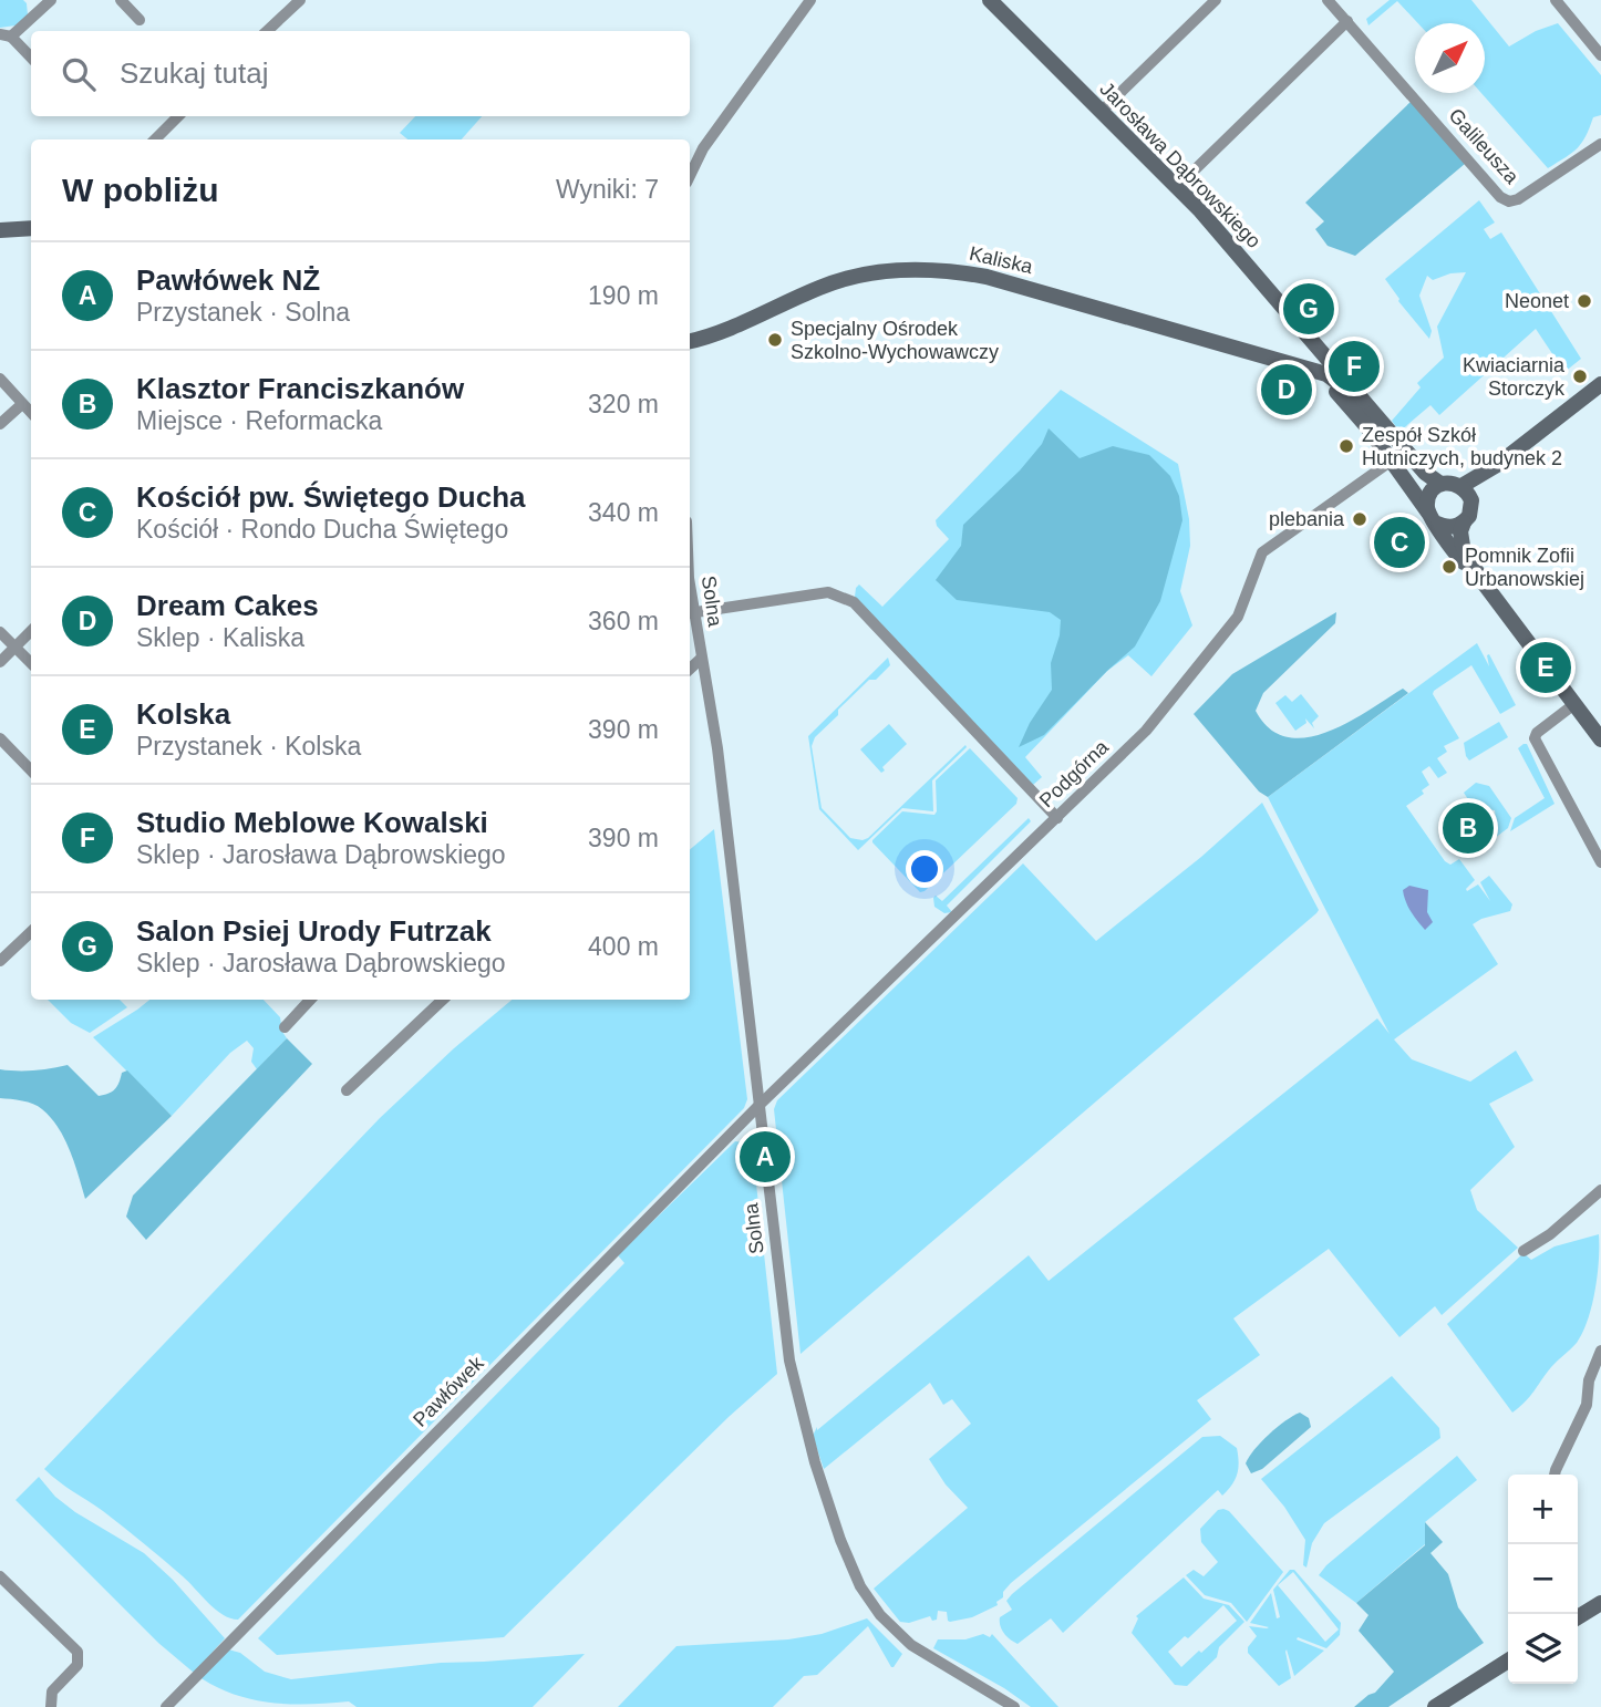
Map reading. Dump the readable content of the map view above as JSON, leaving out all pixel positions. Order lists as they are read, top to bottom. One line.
{"streets":{"street":["Galileusza","Jarosława Dąbrowskiego","Kaliska","Solna","Podgórna","Pawłówek"]},"crossings":[["Jarosława Dąbrowskiego","Kaliska"],["Solna","Podgórna"],["Solna","Pawłówek"],["Podgórna","Pawłówek"]],"places":["Neonet","Specjalny Ośrodek Szkolno-Wychowawczy","Kwiaciarnia Storczyk","Zespół Szkół Hutniczych, budynek 2","plebania","Pomnik Zofii Urbanowskiej"],"north":"top right","page":{"search":"Szukaj tutaj","heading":["W pobliżu","Wyniki: 7"],"list":[{"mark":"A","name":"Pawłówek NŻ","note":"Przystanek · Solna","value":"190 m"},{"mark":"B","name":"Klasztor Franciszkanów","note":"Miejsce · Reformacka","value":"320 m"},{"mark":"C","name":"Kościół pw. Świętego Ducha","note":"Kościół · Rondo Ducha Świętego","value":"340 m"},{"mark":"D","name":"Dream Cakes","note":"Sklep · Kaliska","value":"360 m"},{"mark":"E","name":"Kolska","note":"Przystanek · Kolska","value":"390 m"},{"mark":"F","name":"Studio Meblowe Kowalski","note":"Sklep · Jarosława Dąbrowskiego","value":"390 m"},{"mark":"G","name":"Salon Psiej Urody Futrzak","note":"Sklep · Jarosława Dąbrowskiego","value":"400 m"}],"pins":["G","F","D","C","E","B","A"],"map_buttons":["+","−"]}}
